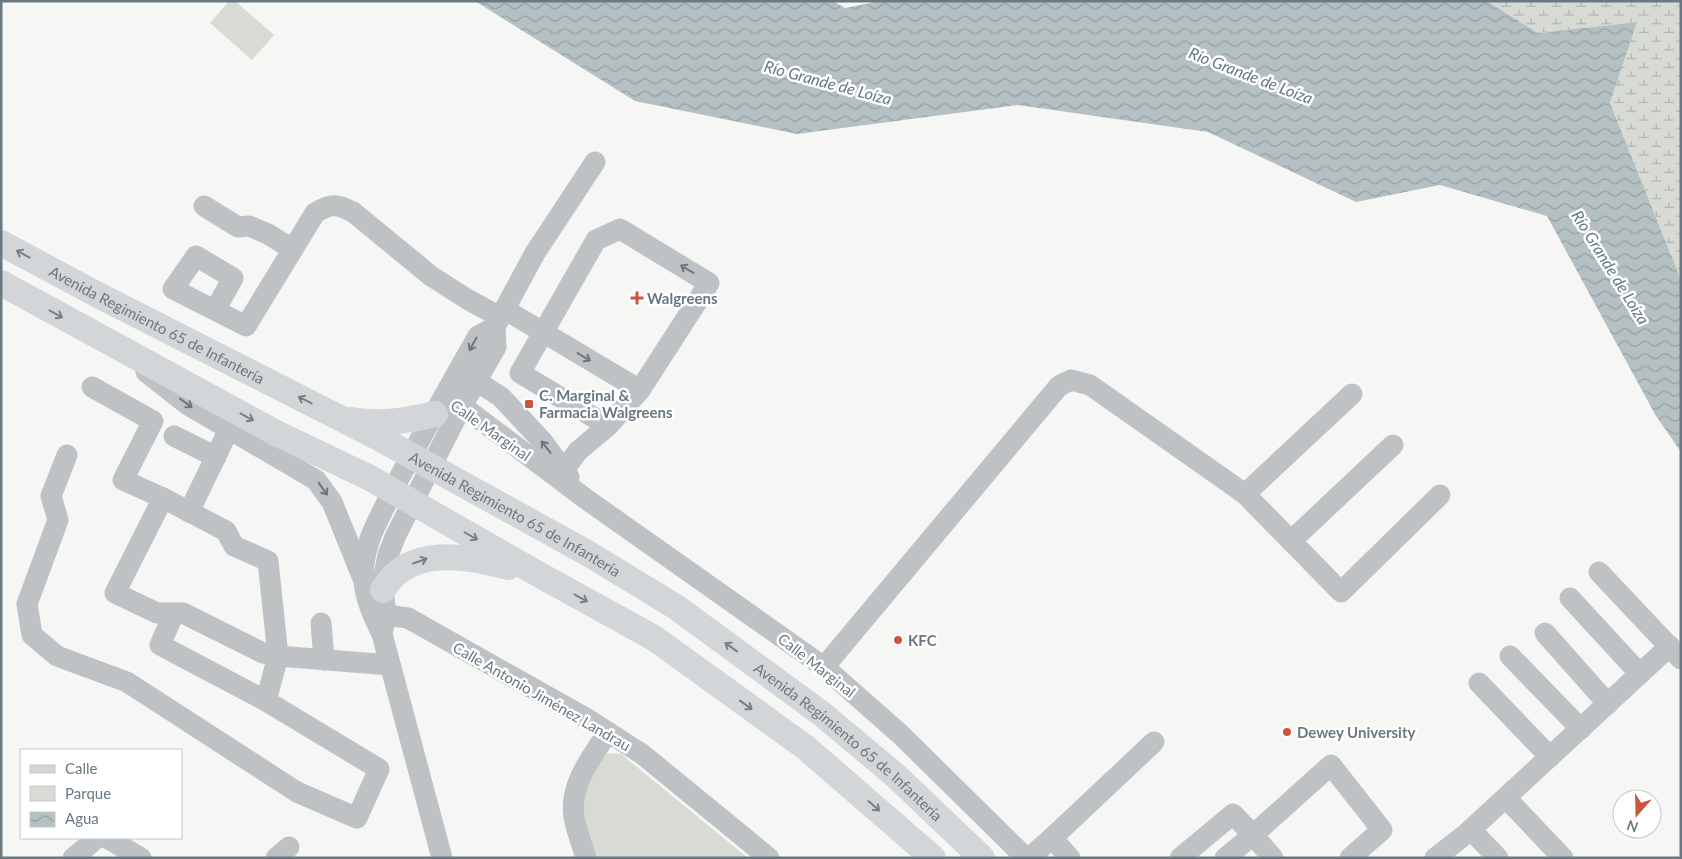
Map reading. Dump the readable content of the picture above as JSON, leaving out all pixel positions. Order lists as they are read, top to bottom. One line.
{"streets":{"main road":["Avenida Regimiento 65 de Infantería"],"street":["Calle Marginal","Calle Antonio Jiménez Landrau"]},"water":["Río Grande de Loíza"],"places":{"health":["Walgreens"],"transit":["C. Marginal & Farmacia Walgreens"],"other":["KFC","Dewey University"]},"legend":["Calle","Parque","Agua"],"north":"bottom"}
